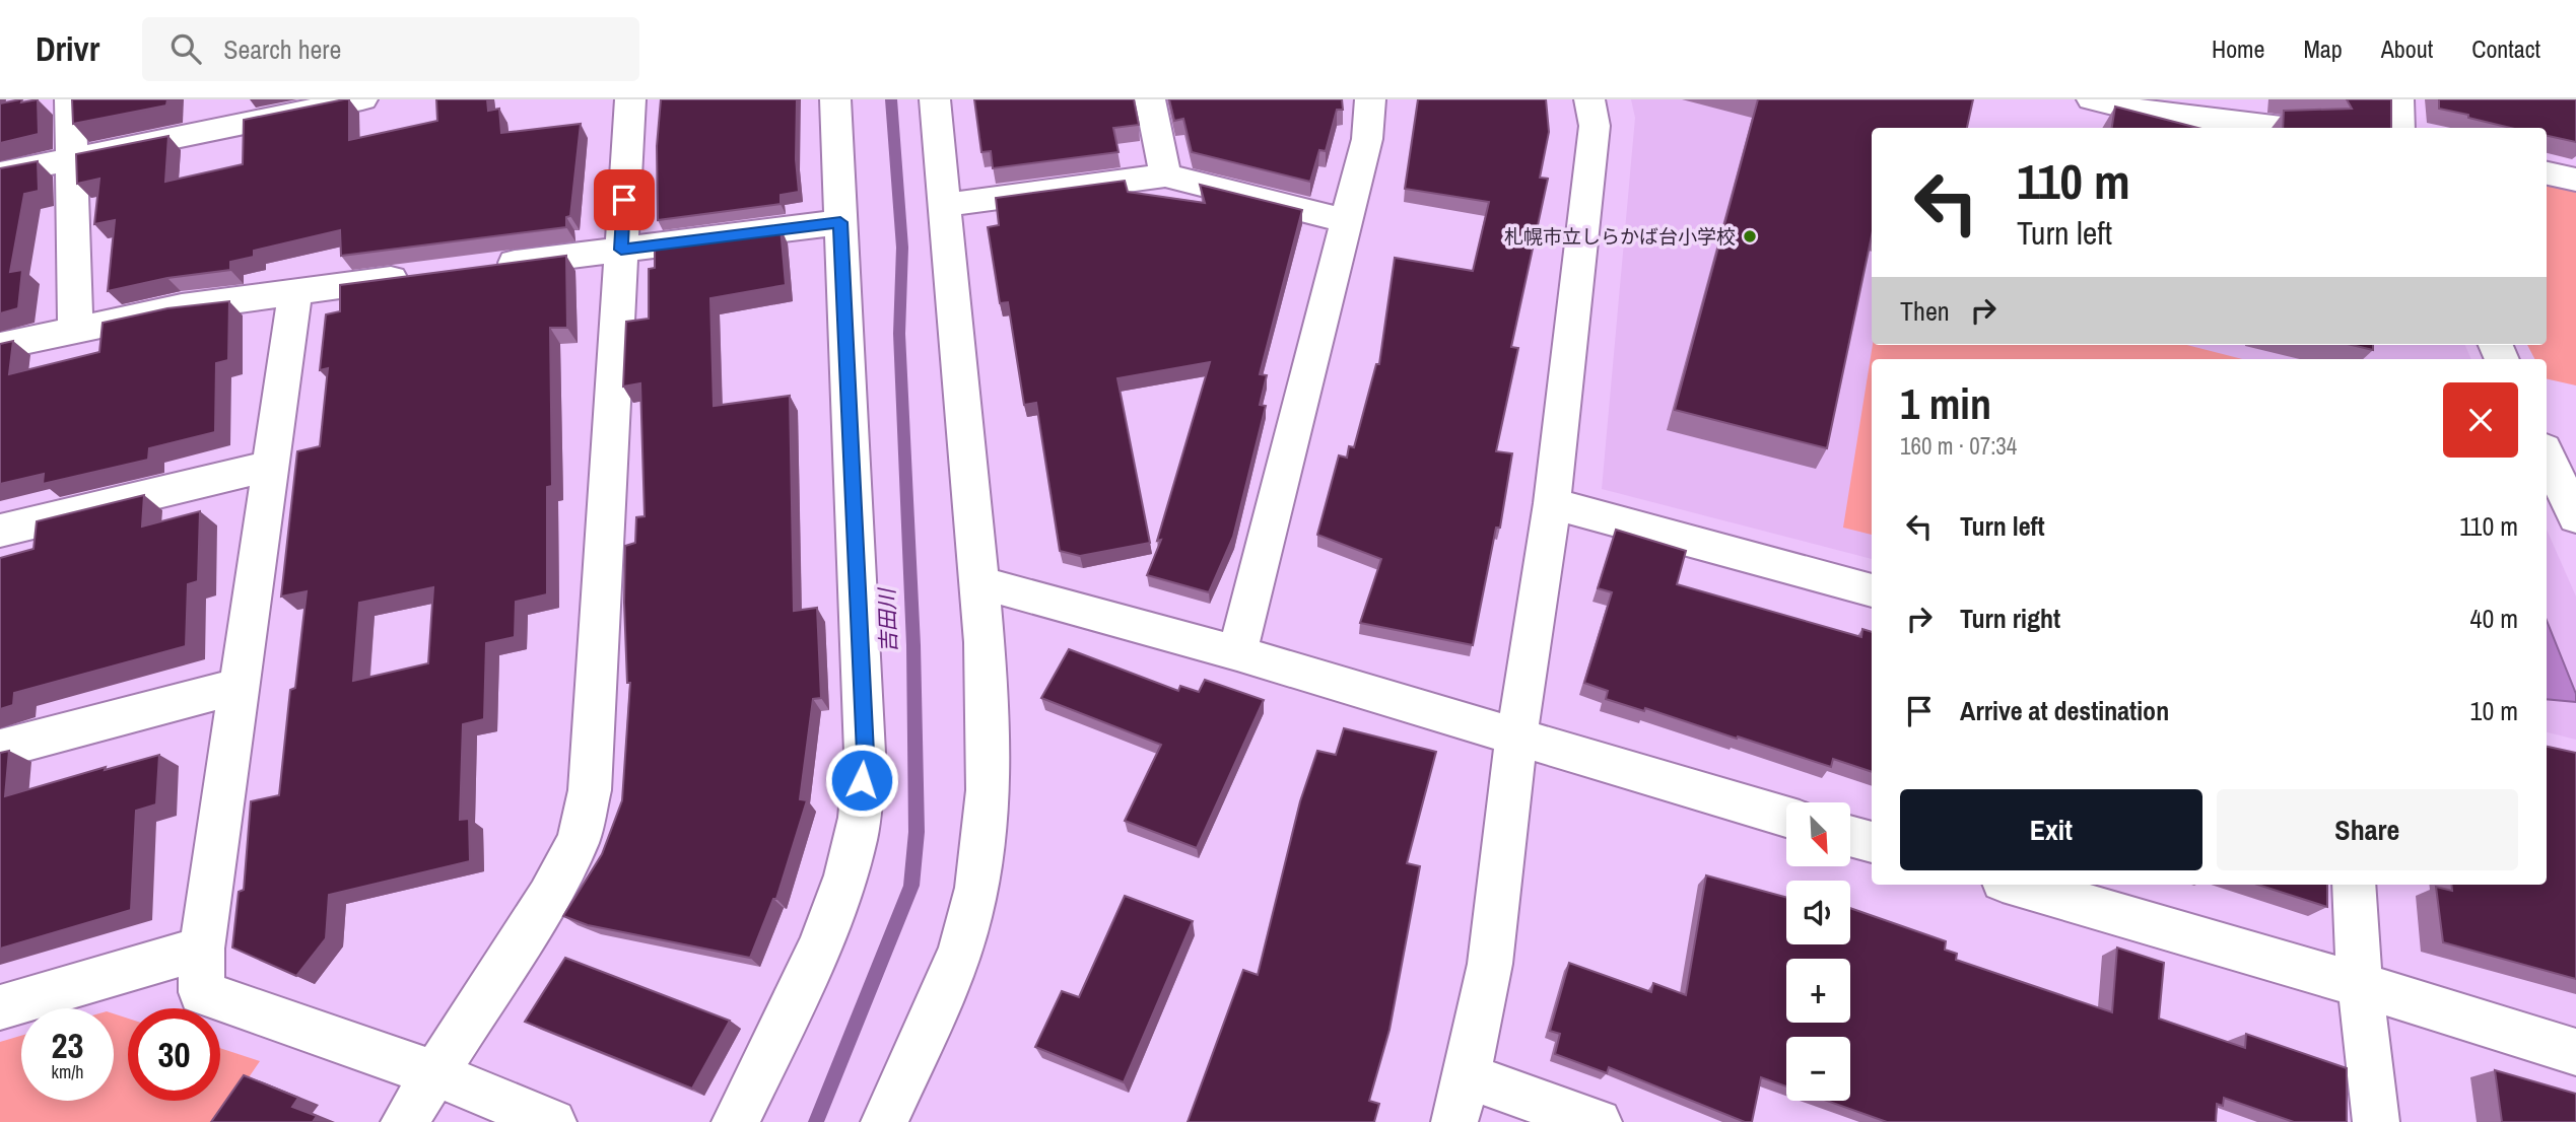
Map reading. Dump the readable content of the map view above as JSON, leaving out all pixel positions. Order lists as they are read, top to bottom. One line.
{"water":["吉田川"],"places":["札幌市立しらかば台小学校"],"north":"bottom right","page":{"header":"Drivr","search":"Search here","nav":["Home","Map","About","Contact"],"turn":["110 m","Turn left"],"then":"Then","heading":["1 min","160 m · 07:34"],"list":[{"name":"Turn left","value":"110 m"},{"name":"Turn right","value":"40 m"},{"name":"Arrive at destination","value":"10 m"}],"buttons":["Exit","Share"],"map_buttons":["+","−"],"speed":"23 km/h","limit":"30"}}
